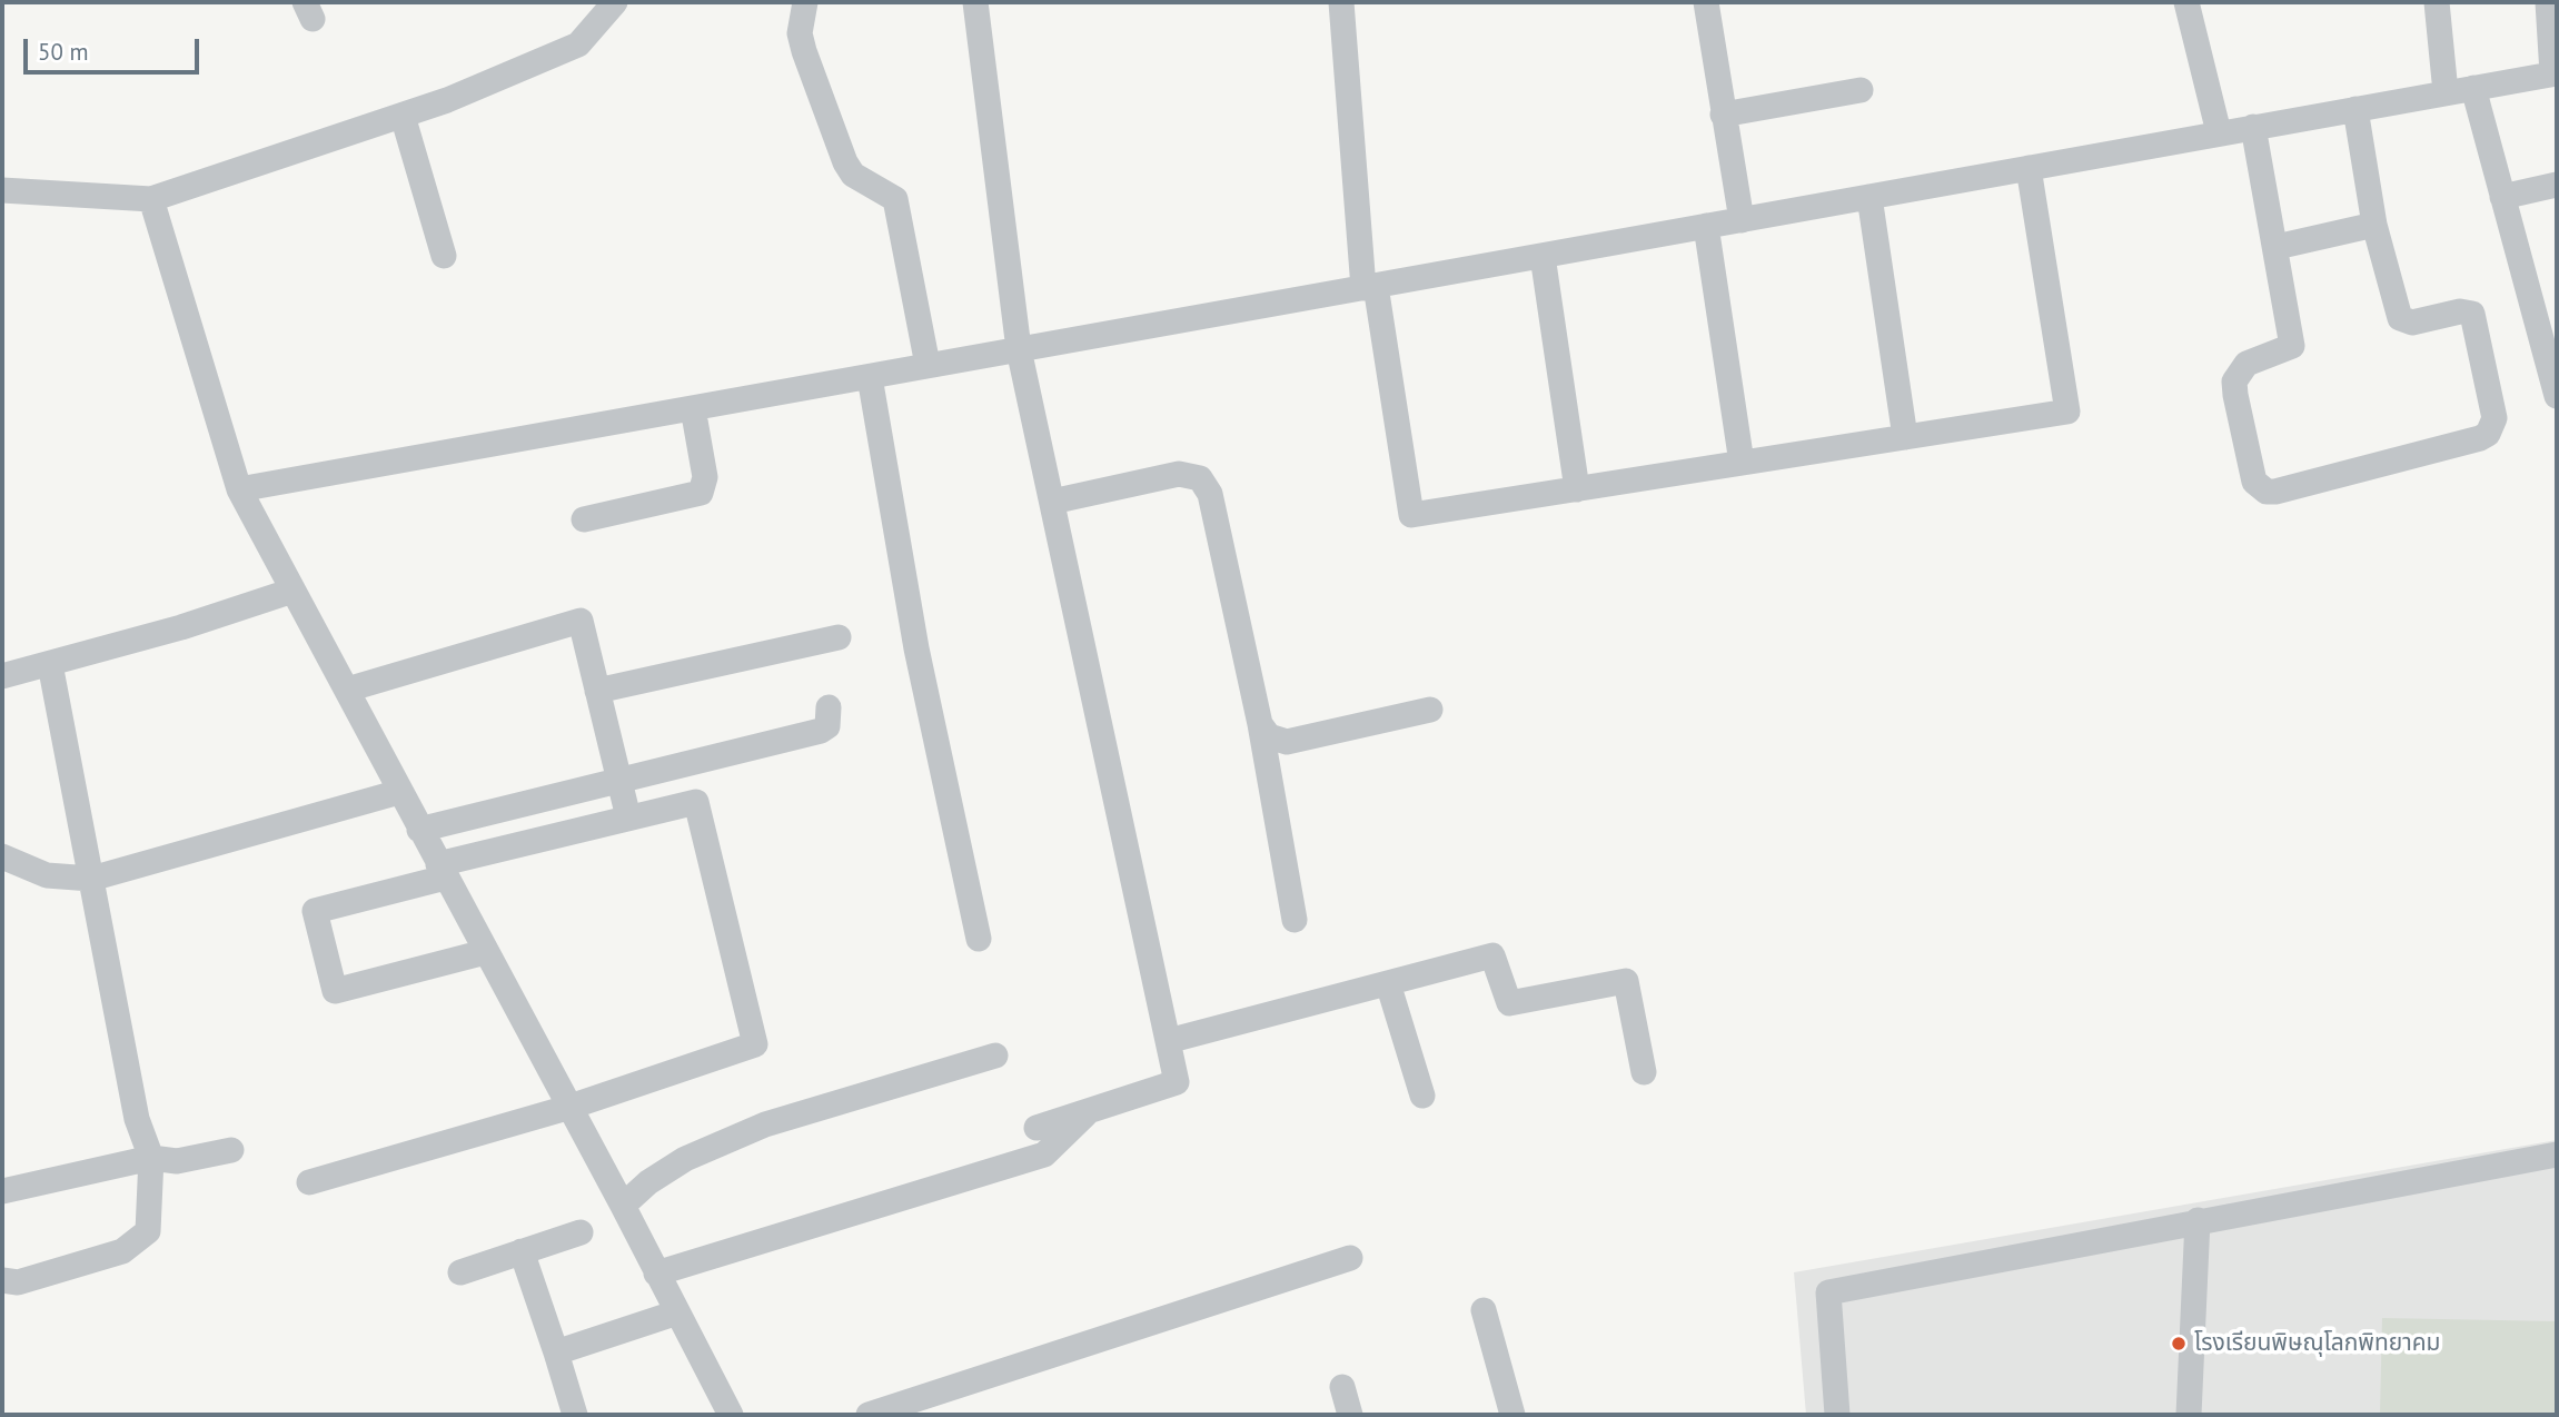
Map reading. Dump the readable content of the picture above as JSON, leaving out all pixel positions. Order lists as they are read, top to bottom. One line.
{"places":["โรงเรียนพิษณุโลกพิทยาคม"],"scale_bar":"50 m"}
